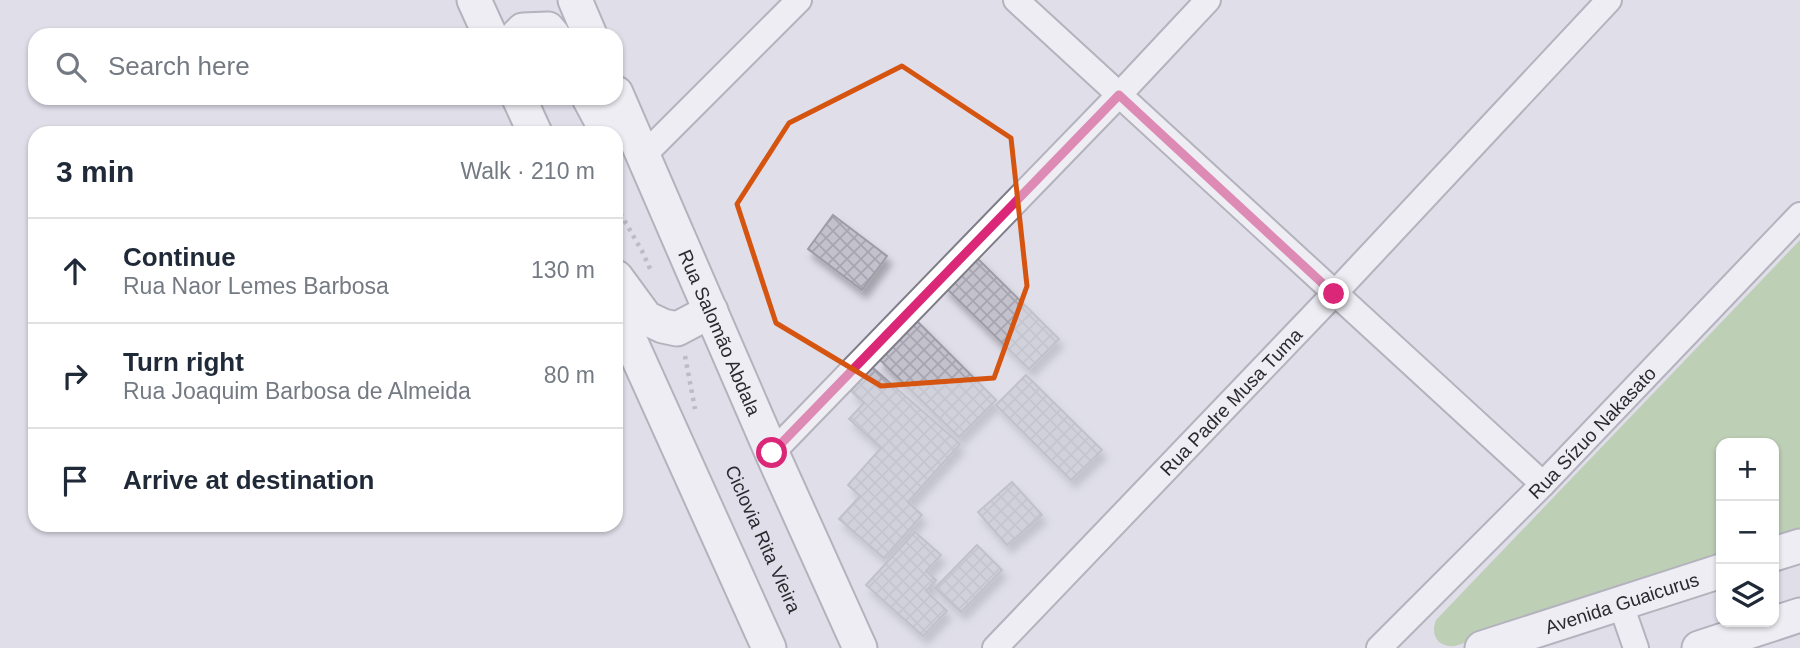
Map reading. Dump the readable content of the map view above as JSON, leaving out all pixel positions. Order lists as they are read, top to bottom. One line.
{"streets":{"street":["Rua Salomão Abdala","Rua Padre Musa Tuma","Rua Sízuo Nakasato","Avenida Guaicurus"]},"page":{"search":"Search here","heading":["3 min","Walk · 210 m"],"list":[["Continue","Rua Naor Lemes Barbosa","130 m"],["Turn right","Rua Joaquim Barbosa de Almeida","80 m"],"Arrive at destination"],"map_buttons":["+","−"]}}
